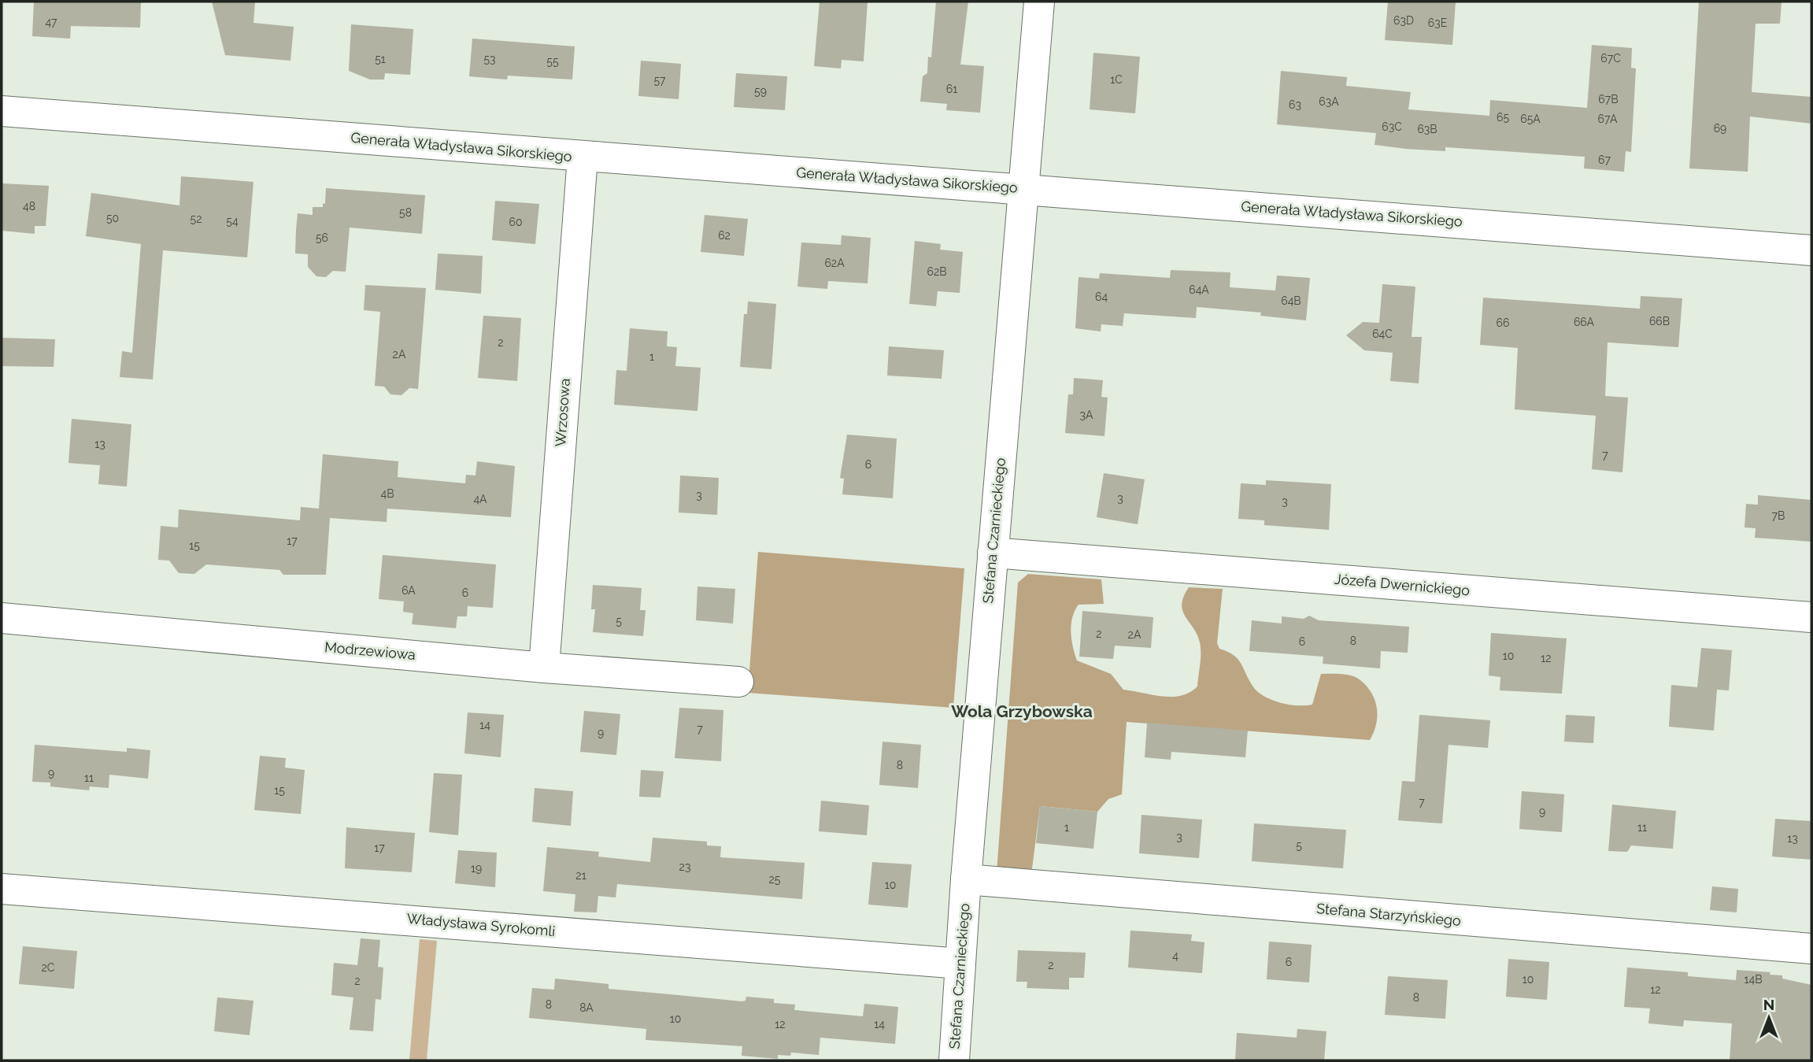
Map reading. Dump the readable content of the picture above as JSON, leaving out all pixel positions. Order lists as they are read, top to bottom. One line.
{"streets":{"street":["Generała Władysława Sikorskiego","Wrzosowa","Stefana Czarnieckiego","Józefa Dwernickiego","Modrzewiowa","Stefana Starzyńskiego","Władysława Syrokomli"]},"crossings":[["Generała Władysława Sikorskiego","Wrzosowa"],["Generała Władysława Sikorskiego","Stefana Czarnieckiego"],["Wrzosowa","Modrzewiowa"],["Stefana Czarnieckiego","Józefa Dwernickiego"],["Stefana Czarnieckiego","Stefana Starzyńskiego"],["Stefana Czarnieckiego","Władysława Syrokomli"]],"districts":["Wola Grzybowska"],"house_numbers":["63D","47","63E","67C","51","53","55","1C","57","61","59","67B","63A","63","65","65A","67A","63C","69","63B","67","48","58","50","52","54","60","62","56","62A","62B","64A","64","64B","66B","66A","66","64C","2","2A","1","3A","13","7","6","4B","3","3","4A","3","7B","17","15","6A","6","5","2","2A","8","6","10","12","14","7","9","8","9","11","15","7","9","1","11","3","13","5","17","23","19","21","25","10","4","6","2","2C","10","14B","2","12","8","8","8A","10","12","14"],"north":"top"}
